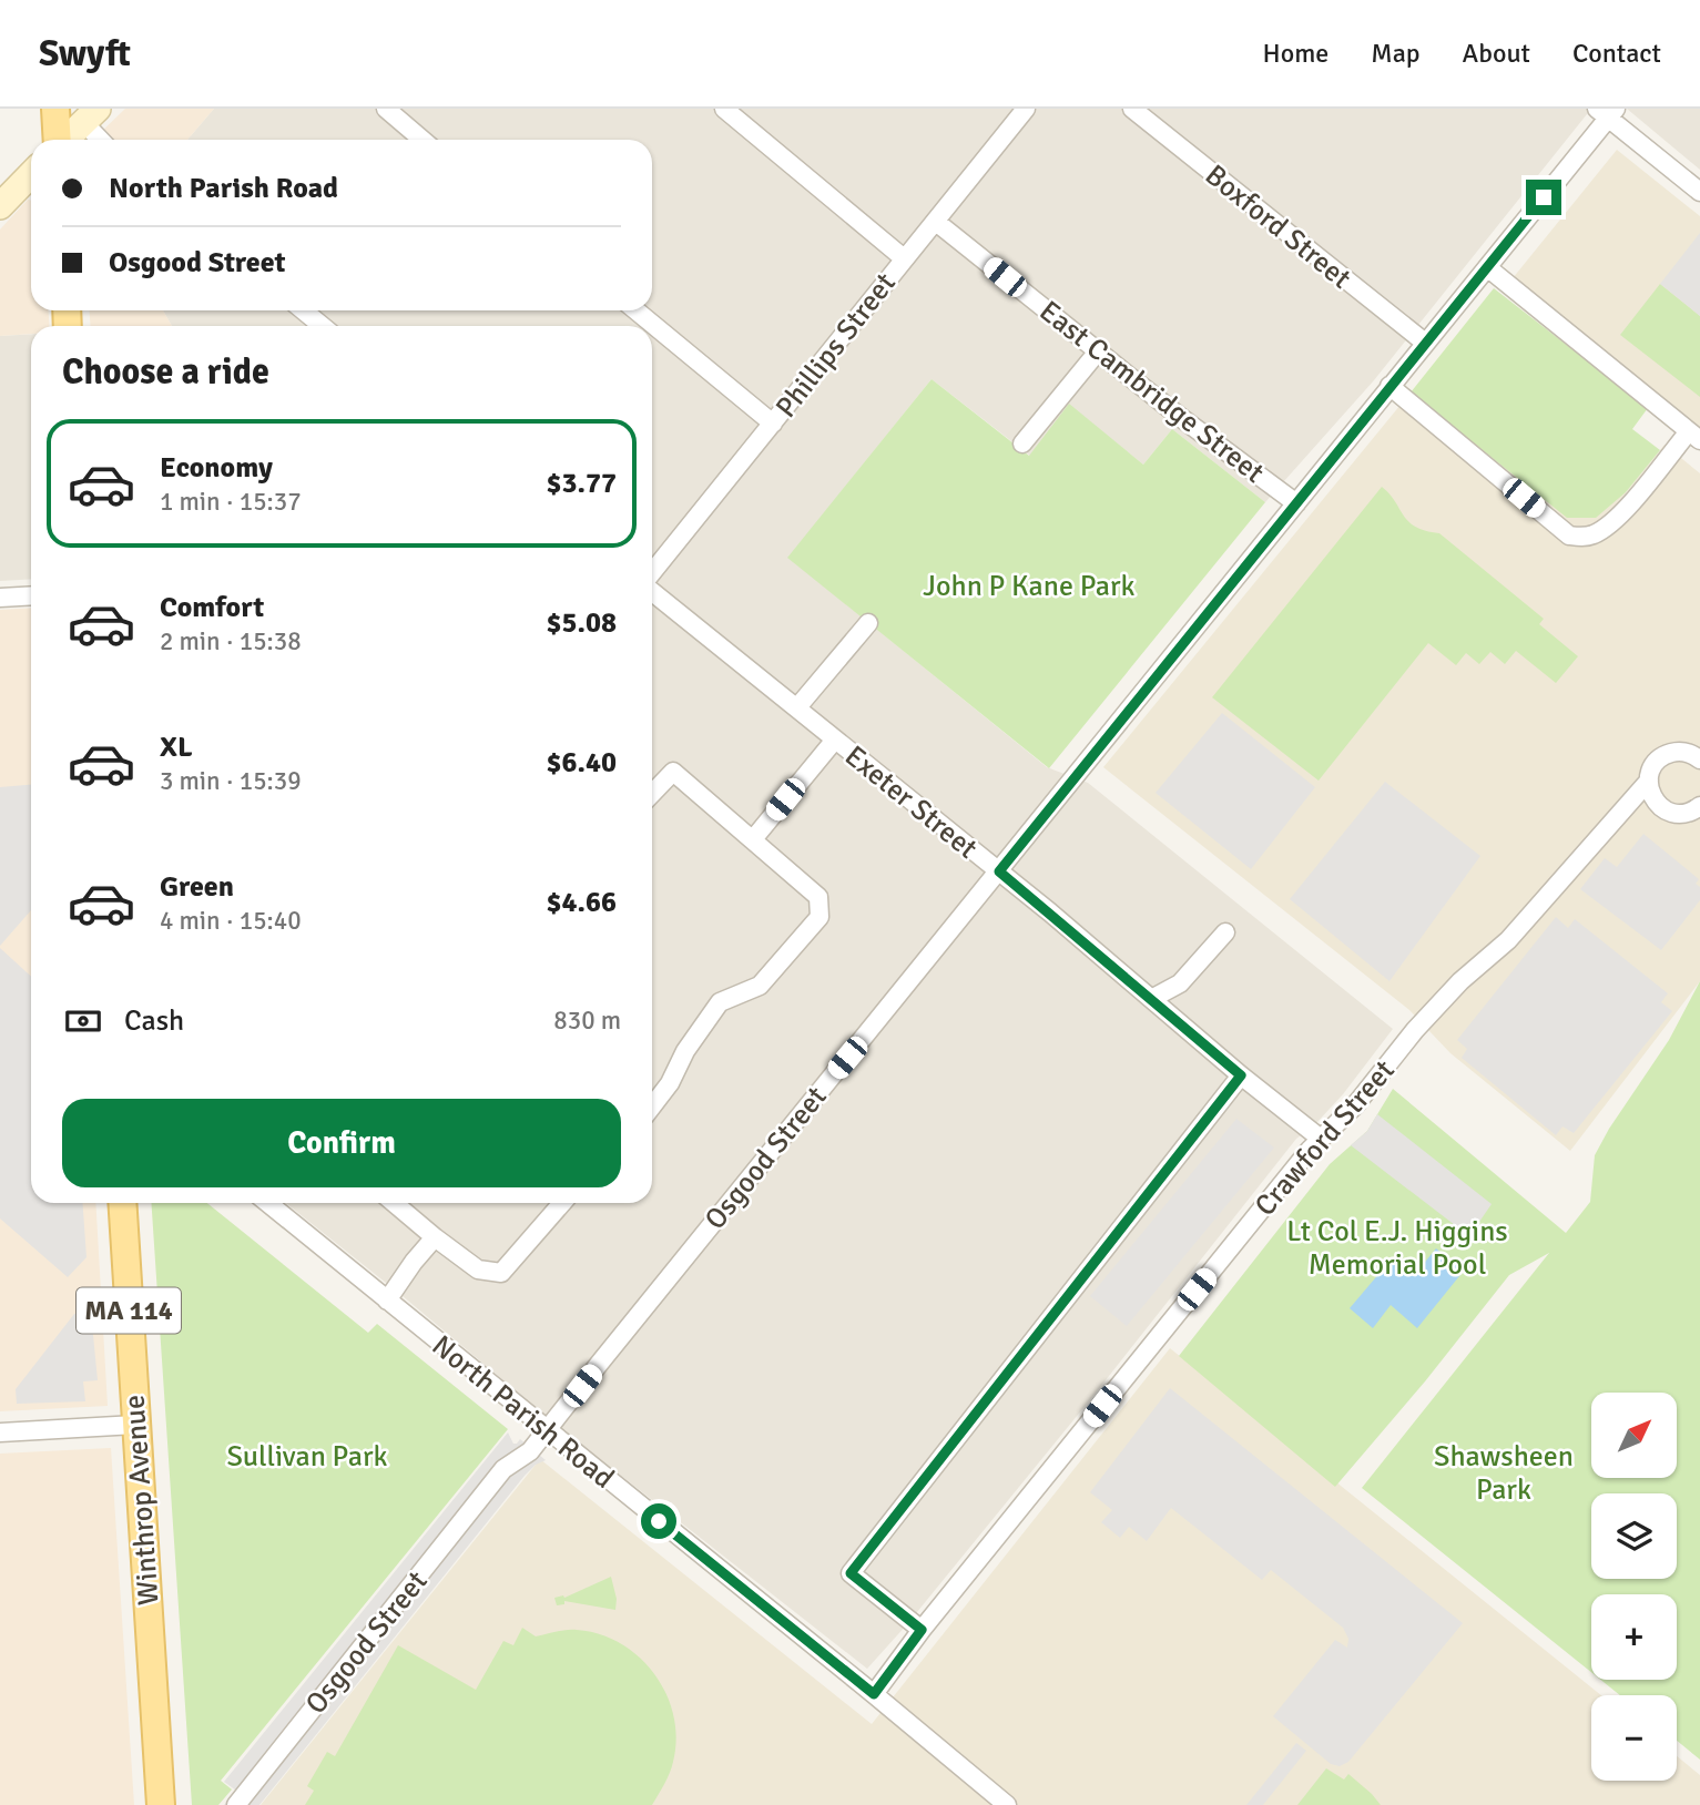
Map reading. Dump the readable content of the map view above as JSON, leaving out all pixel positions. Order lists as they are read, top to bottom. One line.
{"streets":{"main road":["MA 114","Winthrop Avenue"],"street":["Boxford Street","Phillips Street","East Cambridge Street","Exeter Street","Crawford Street","Osgood Street","North Parish Road"]},"crossings":[["Boxford Street","Osgood Street"],["Phillips Street","East Cambridge Street"],["East Cambridge Street","Osgood Street"],["Exeter Street","Crawford Street"],["Exeter Street","Osgood Street"],["Crawford Street","North Parish Road"],["Osgood Street","North Parish Road"]],"parks":["John P Kane Park","Lt Col E.J. Higgins Memorial Pool","Sullivan Park","Shawsheen Park"],"north":"top right","page":{"header":"Swyft","nav":["Home","Map","About","Contact"],"banner":["North Parish Road","Osgood Street"],"heading":"Choose a ride","list":[{"name":"Economy","note":"1 min · 15:37","value":"$3.77"},{"name":"Comfort","note":"2 min · 15:38","value":"$5.08"},{"name":"XL","note":"3 min · 15:39","value":"$6.40"},{"name":"Green","note":"4 min · 15:40","value":"$4.66"}],"pay":["Cash","830 m"],"buttons":"Confirm","map_buttons":["+","−"]}}
